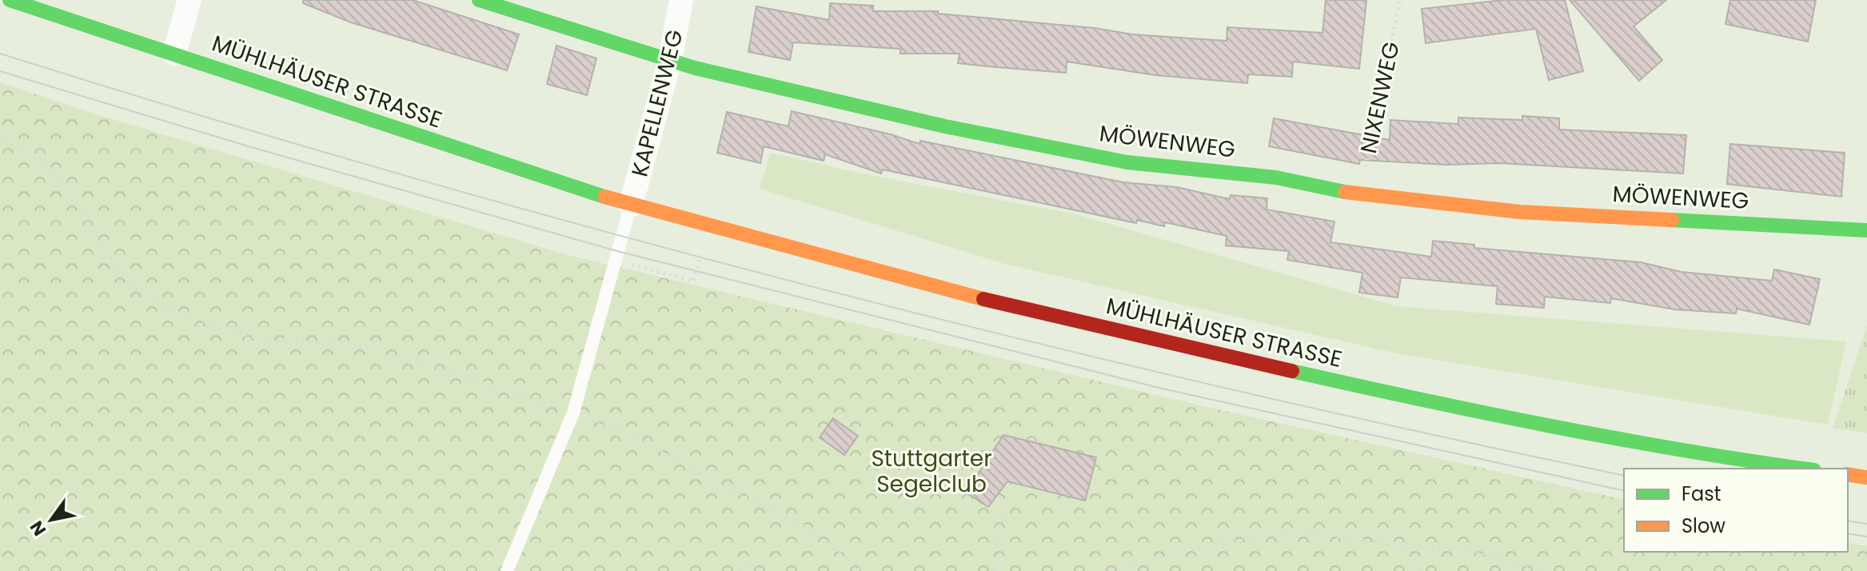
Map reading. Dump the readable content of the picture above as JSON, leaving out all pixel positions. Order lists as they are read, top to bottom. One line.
{"streets":{"main road":["MÜHLHÄUSER STRASSE","MÖWENWEG"],"street":["KAPELLENWEG"],"path":["NIXENWEG"]},"crossings":[["MÜHLHÄUSER STRASSE","KAPELLENWEG"],["NIXENWEG","MÖWENWEG"],["KAPELLENWEG","MÖWENWEG"]],"parks":["Stuttgarter Segelclub"],"legend":["Fast","Slow"],"north":"bottom left"}
